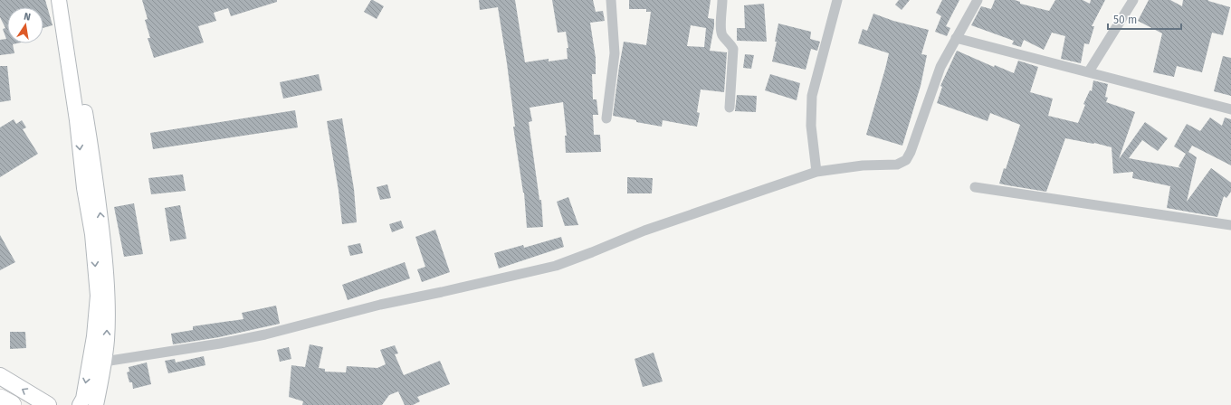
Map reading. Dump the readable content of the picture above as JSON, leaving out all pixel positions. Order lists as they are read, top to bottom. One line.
{"scale_bar":"50 m","north":"top"}
